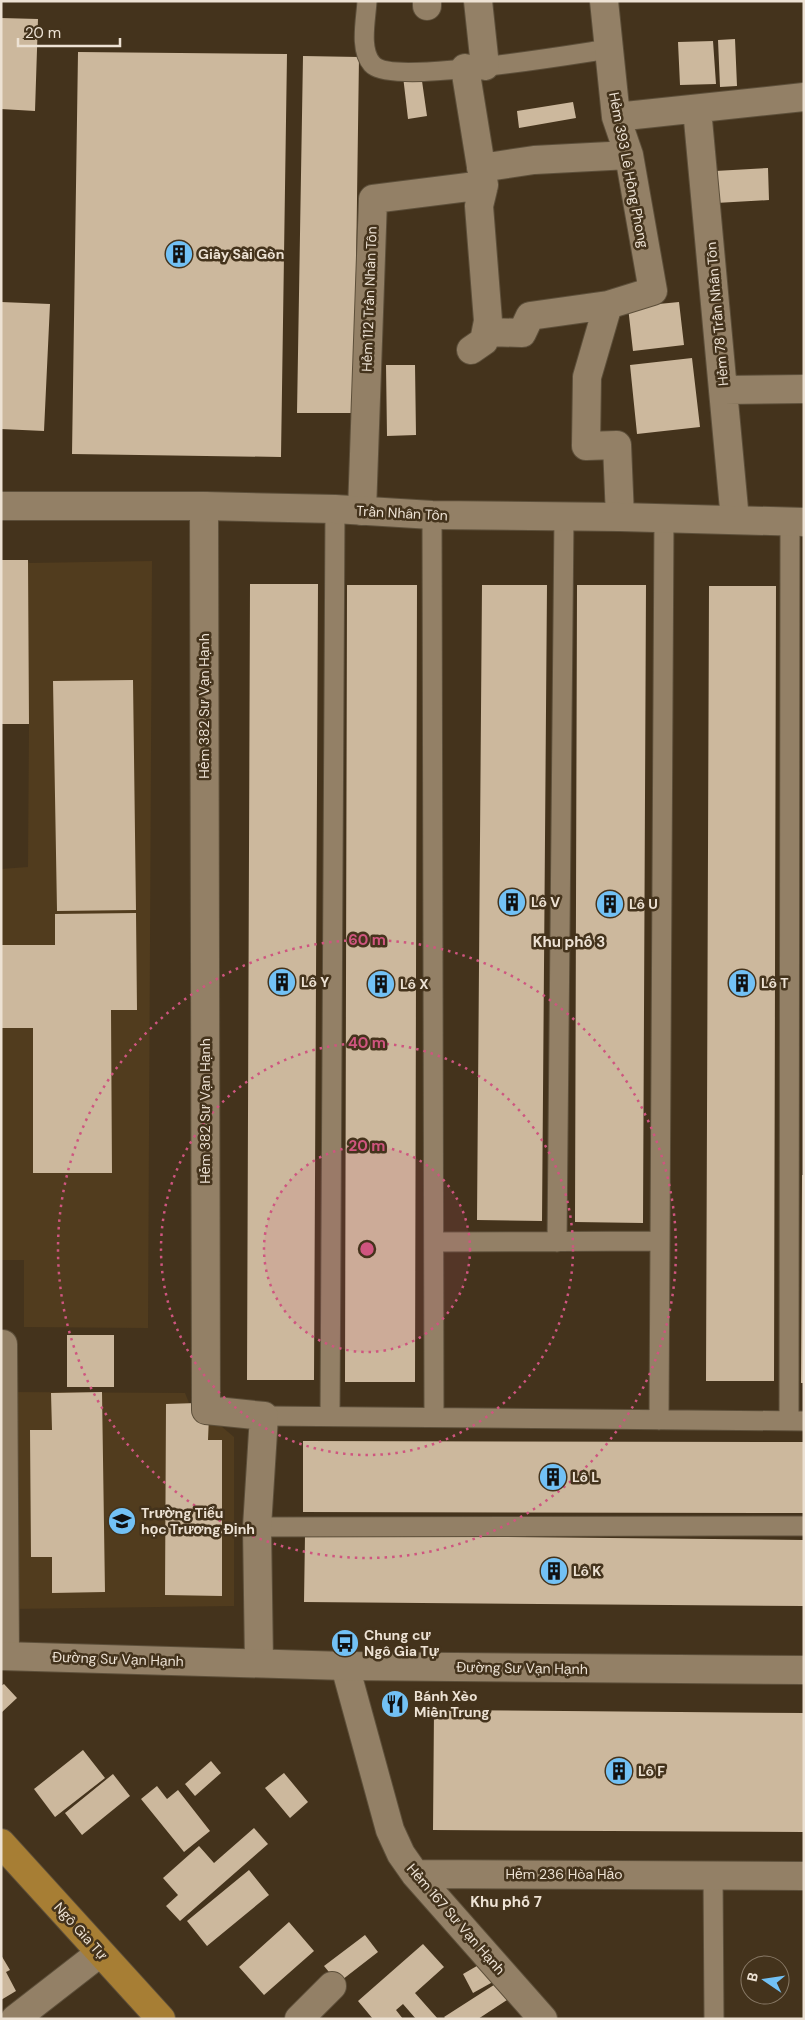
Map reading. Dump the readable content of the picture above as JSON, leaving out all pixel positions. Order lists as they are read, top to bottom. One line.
{"streets":{"main road":["Ngô Gia Tự"],"street":["Hẻm 393 Lê Hồng Phong","Hẻm 112 Trần Nhân Tôn","Hẻm 78 Trần Nhân Tôn","Trần Nhân Tôn","Hẻm 382 Sư Vạn Hạnh","Đường Sư Vạn Hạnh","Hẻm 236 Hòa Hảo","Hẻm 167 Sư Vạn Hạnh"]},"crossings":[["Hẻm 112 Trần Nhân Tôn","Trần Nhân Tôn"],["Hẻm 78 Trần Nhân Tôn","Trần Nhân Tôn"],["Trần Nhân Tôn","Hẻm 382 Sư Vạn Hạnh"],["Đường Sư Vạn Hạnh","Hẻm 167 Sư Vạn Hạnh"],["Hẻm 236 Hòa Hảo","Hẻm 167 Sư Vạn Hạnh"]],"districts":["Khu phố 3","Khu phố 7"],"places":{"building":["Giầy Sài Gòn","Lô V","Lô U","Lô Y","Lô T","Lô X","Lô L","Lô K","Lô F"],"school or university":["Trường Tiểu học Trương Định"],"bus stop":["Chung cư Ngô Gia Tự"],"restaurant":["Bánh Xèo Miền Trung"]},"scale_bar":"20 m","north":"left","rings":["60 m","40 m","20 m"]}
